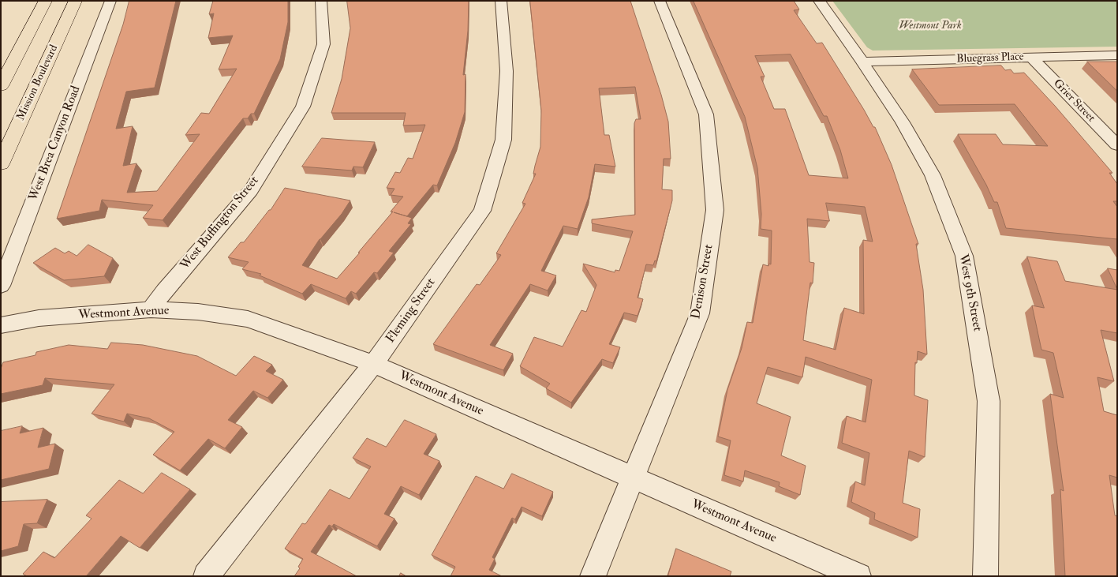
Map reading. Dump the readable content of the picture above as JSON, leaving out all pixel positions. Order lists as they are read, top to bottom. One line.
{"streets":{"main road":["Mission Boulevard"],"street":["Bluegrass Place","Grier Street","West Brea Canyon Road","West Buffington Street","Denison Street","West 9th Street","Fleming Street","Westmont Avenue"]},"crossings":[["Bluegrass Place","Grier Street"],["Bluegrass Place","West 9th Street"],["West Buffington Street","Westmont Avenue"],["Denison Street","Westmont Avenue"],["Fleming Street","Westmont Avenue"]],"parks":["Westmont Park"]}
